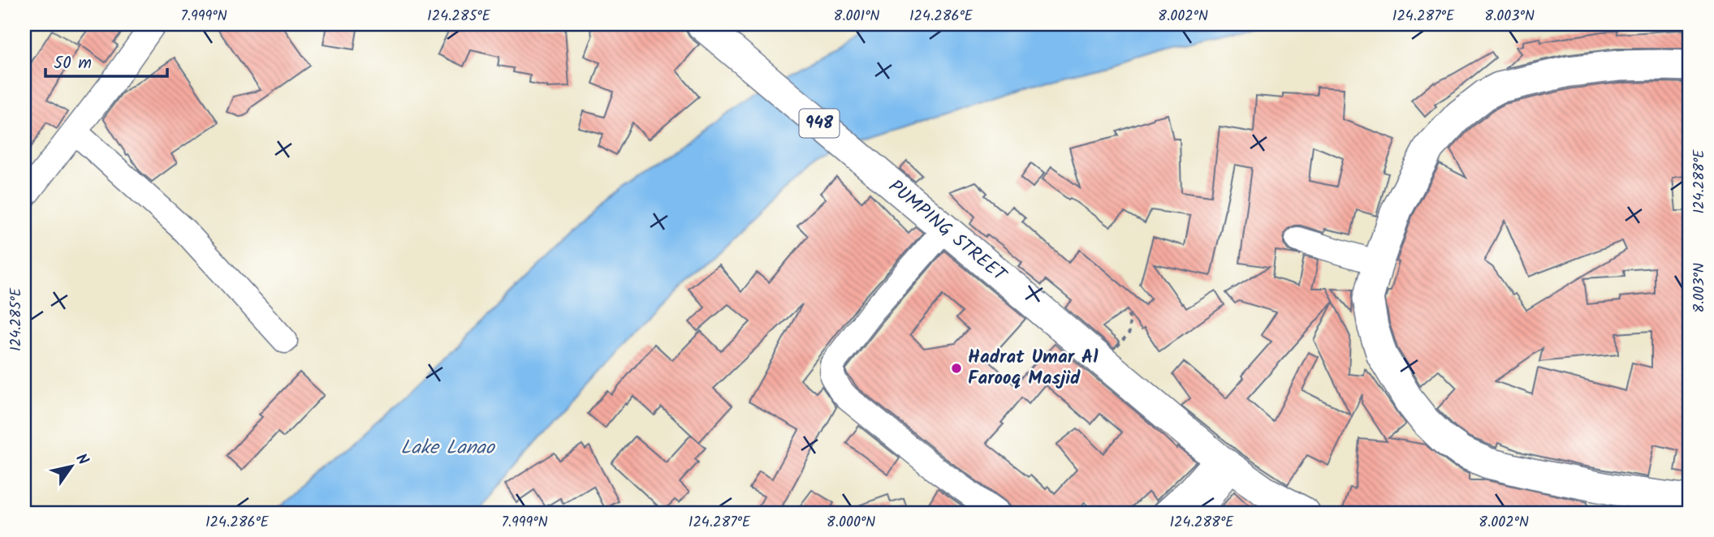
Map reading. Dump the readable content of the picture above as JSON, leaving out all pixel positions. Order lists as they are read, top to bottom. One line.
{"streets":{"main road":["948","PUMPING STREET"]},"water":["Lake Lanao"],"places":["Hadrat Umar Al Farooq Masjid"],"scale_bar":"50 m","north":"top right","coordinates":["7.999°N","124.285°E","8.001°N","124.286°E","8.002°N","124.287°E","8.003°N","124.288°E","8.000°N"]}
